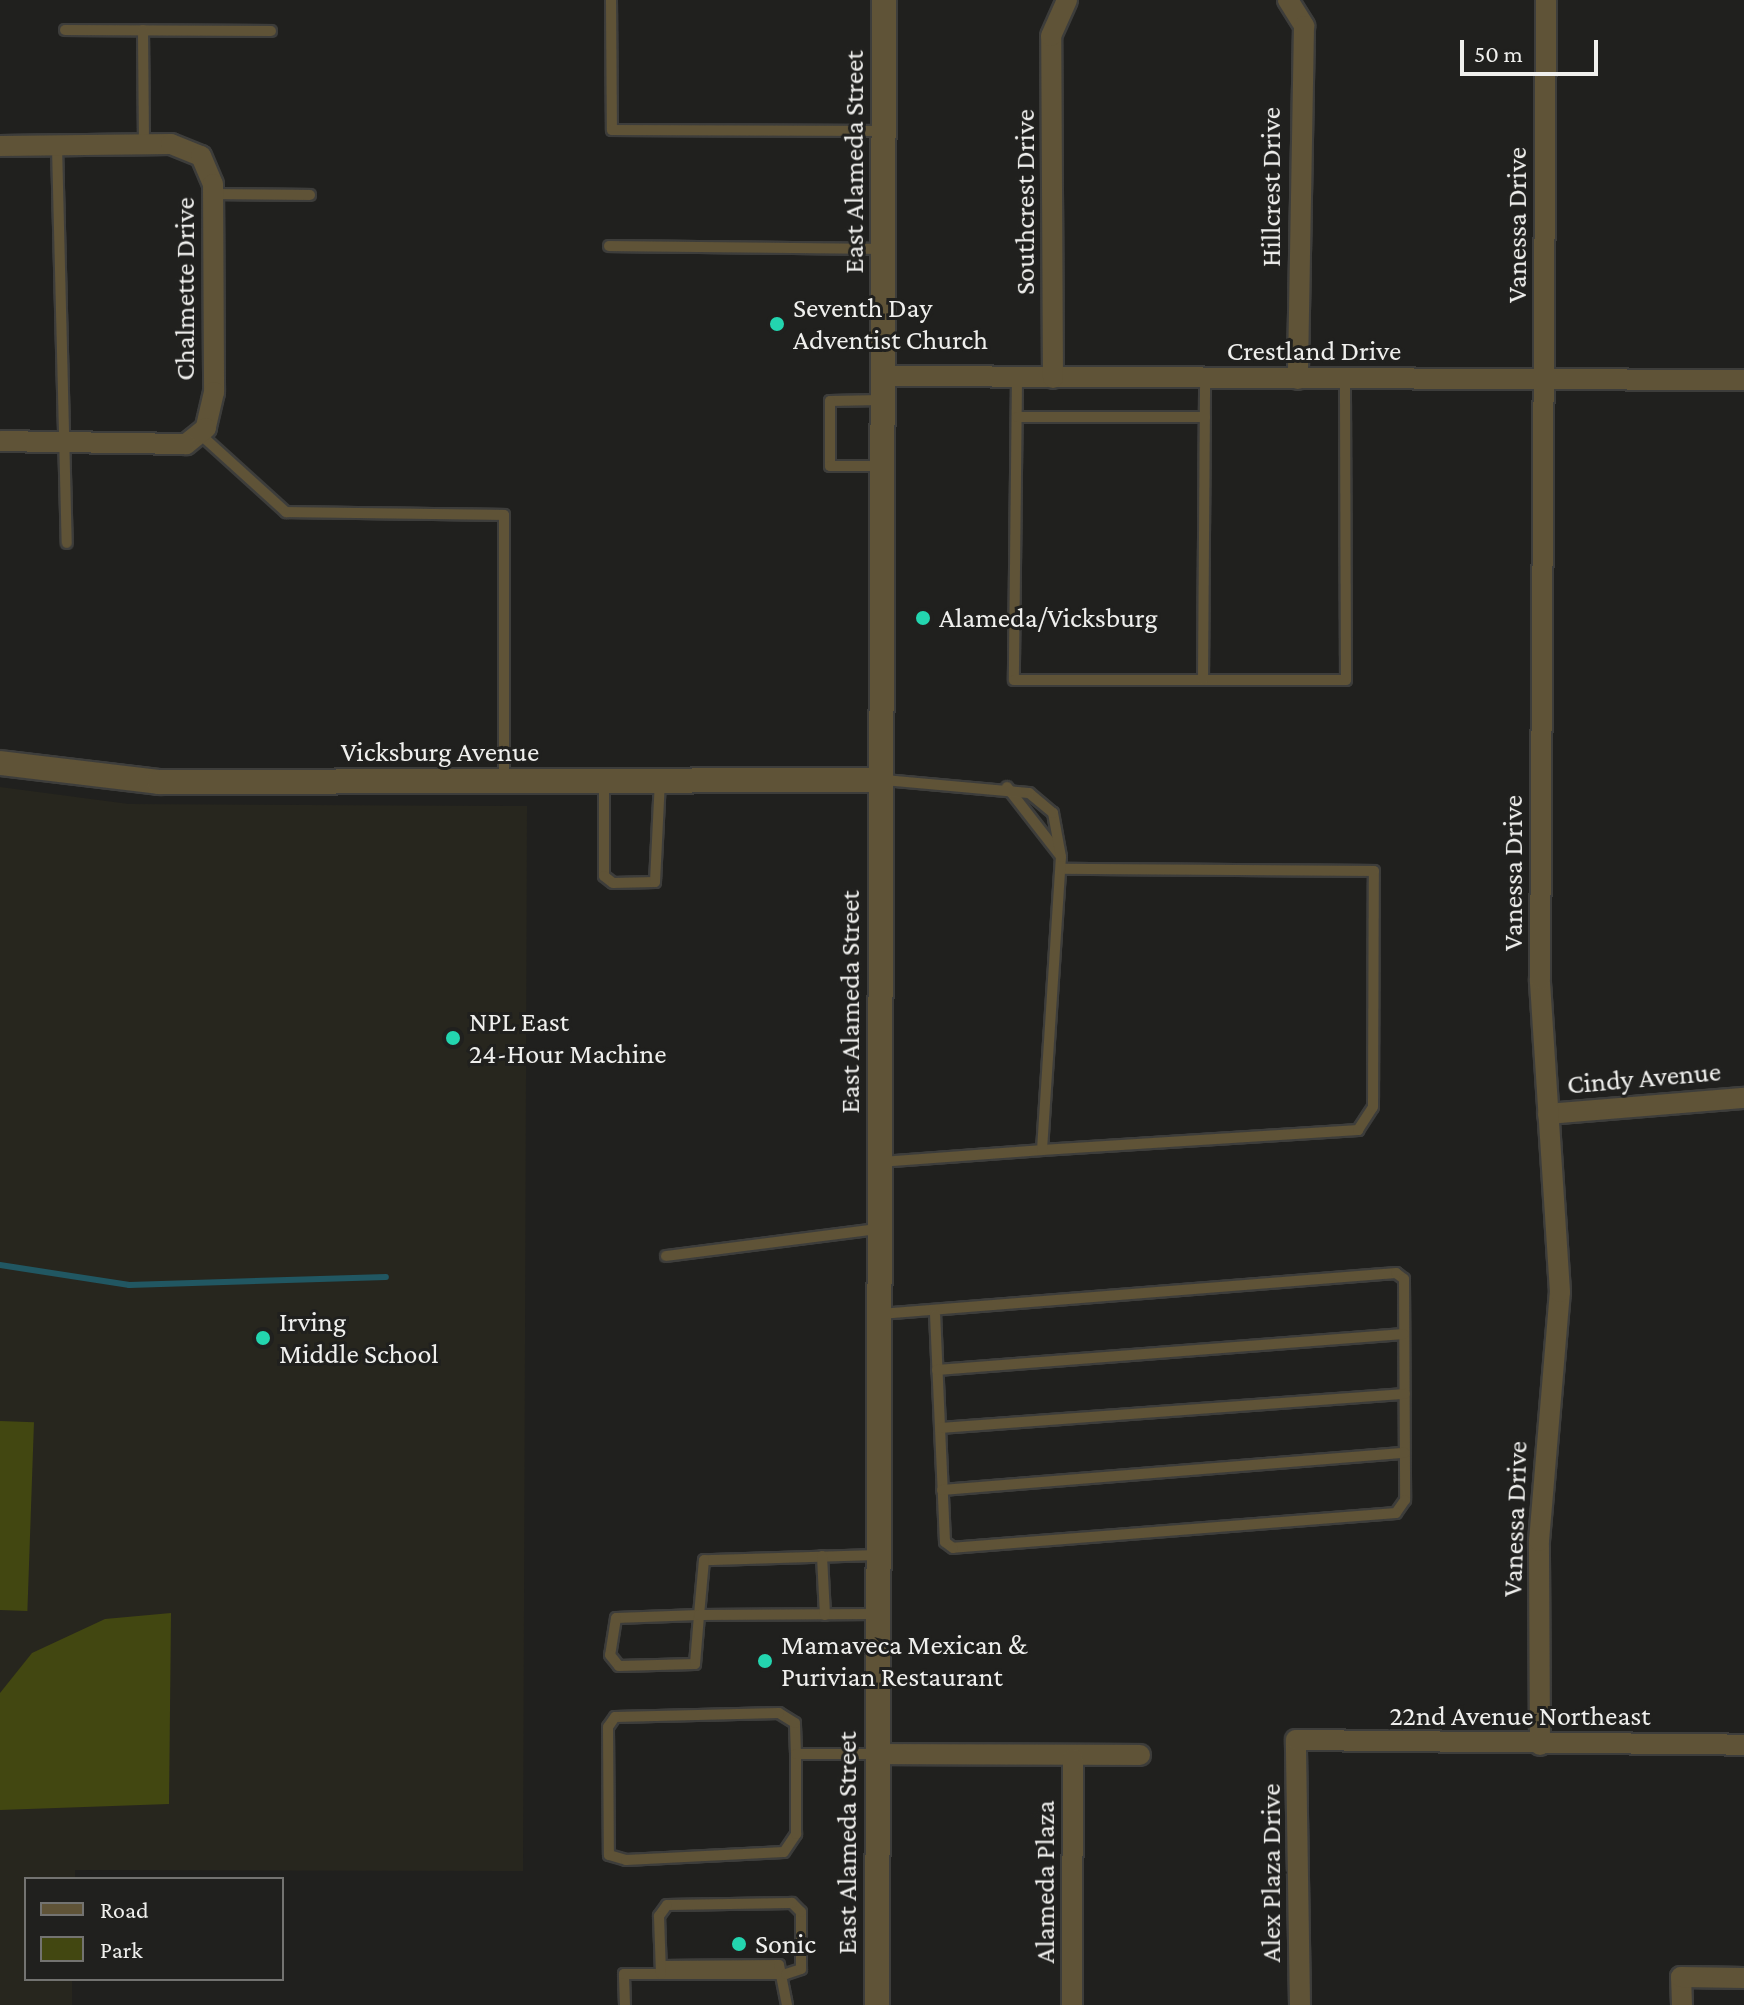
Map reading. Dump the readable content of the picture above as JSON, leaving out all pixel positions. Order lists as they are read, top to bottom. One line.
{"streets":{"street":["East Alameda Street","Hillcrest Drive","Southcrest Drive","Vanessa Drive","Chalmette Drive","Crestland Drive","Vicksburg Avenue","Cindy Avenue","22nd Avenue Northeast","Alex Plaza Drive","Alameda Plaza"]},"crossings":[["East Alameda Street","Crestland Drive"],["East Alameda Street","Vicksburg Avenue"],["East Alameda Street","Alameda Plaza"],["Hillcrest Drive","Crestland Drive"],["Southcrest Drive","Crestland Drive"],["Vanessa Drive","Crestland Drive"],["Vanessa Drive","Cindy Avenue"],["Vanessa Drive","22nd Avenue Northeast"],["22nd Avenue Northeast","Alex Plaza Drive"]],"places":["Seventh Day Adventist Church","Alameda/Vicksburg","NPL East 24-Hour Machine","Irving Middle School","Mamaveca Mexican & Purivian Restaurant","Sonic"],"legend":["Road","Park"],"scale_bar":"50 m"}
